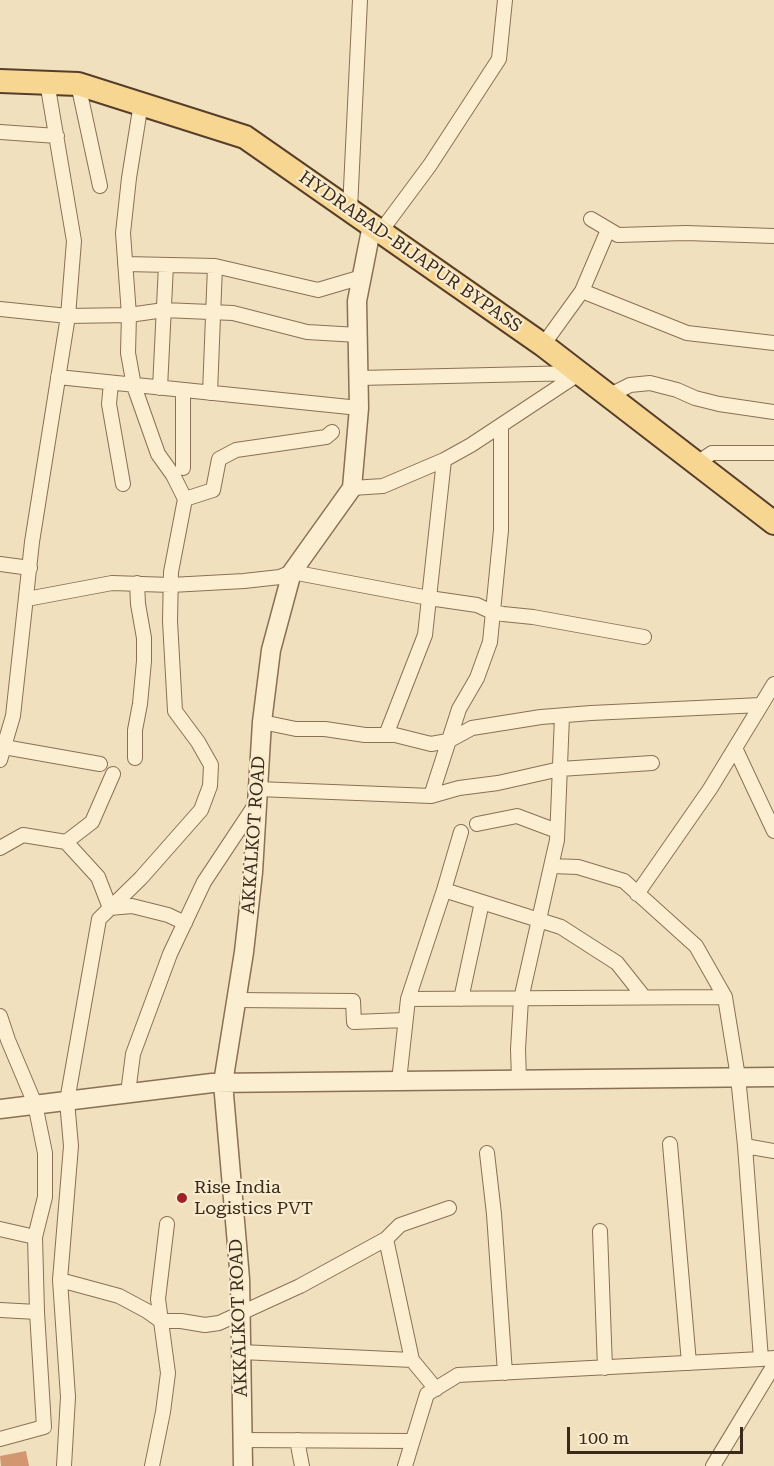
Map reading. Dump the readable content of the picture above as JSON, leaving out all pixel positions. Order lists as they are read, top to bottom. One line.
{"streets":{"main road":["HYDRABAD-BIJAPUR BYPASS"],"street":["AKKALKOT ROAD"]},"places":["Rise India Logistics PVT"],"scale_bar":"100 m"}
